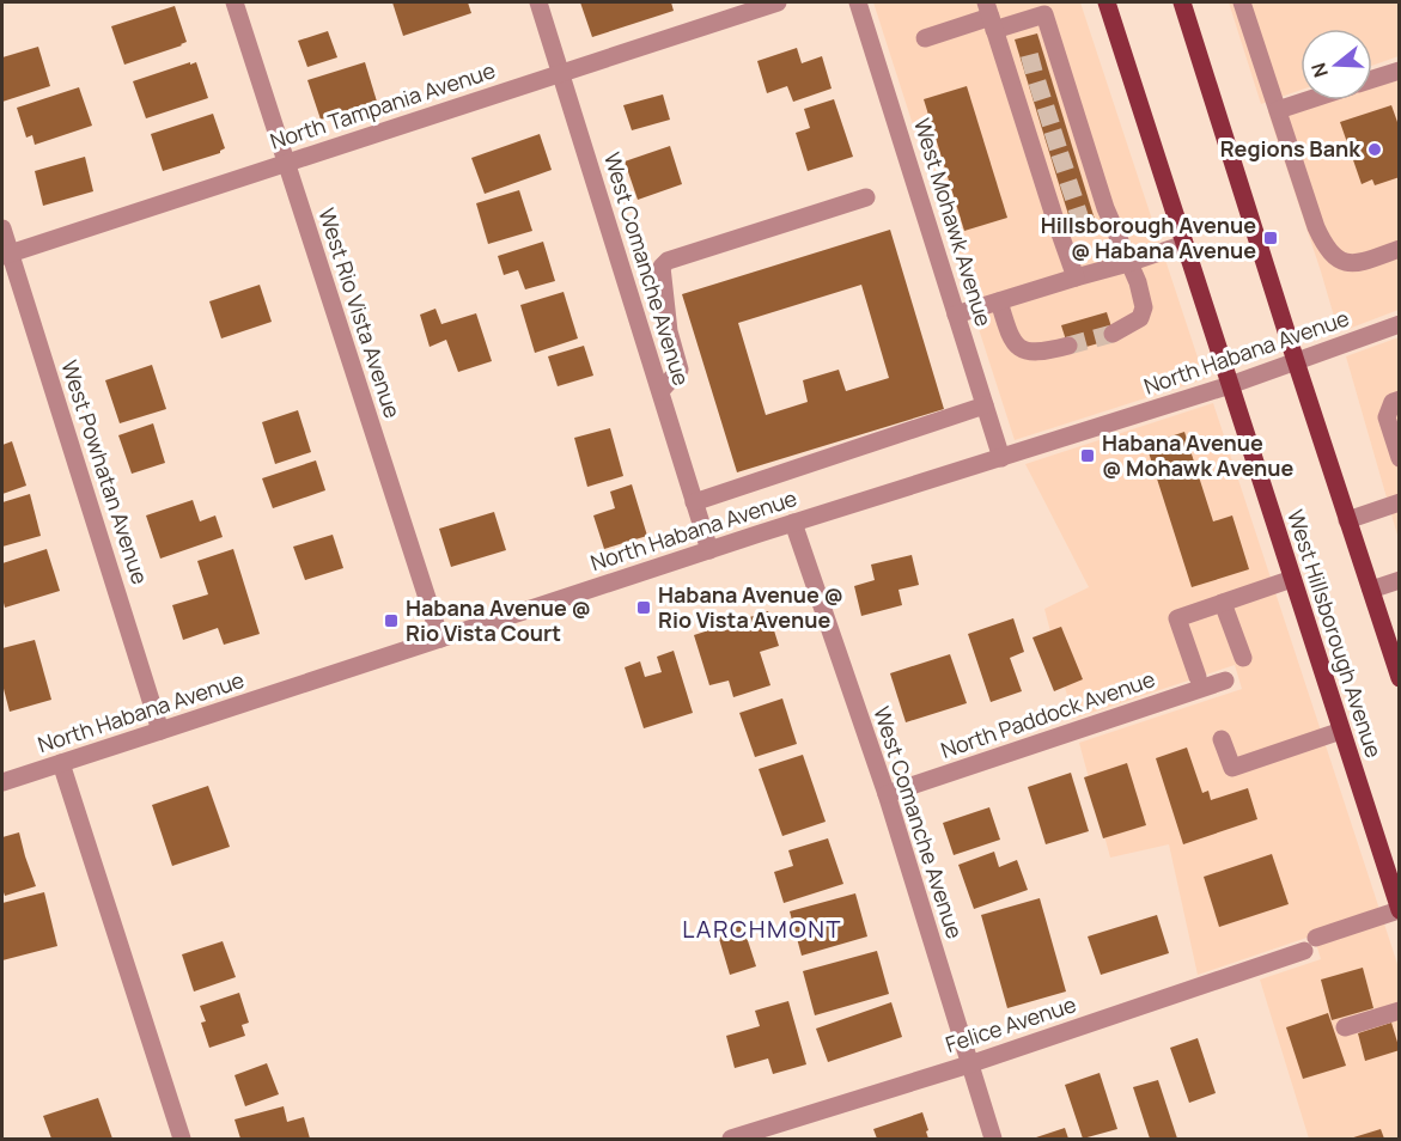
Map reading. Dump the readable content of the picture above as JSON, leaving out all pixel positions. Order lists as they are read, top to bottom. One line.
{"streets":{"main road":["West Hillsborough Avenue"],"street":["North Tampania Avenue","West Mohawk Avenue","West Comanche Avenue","West Rio Vista Avenue","North Habana Avenue","West Powhatan Avenue","North Paddock Avenue","Felice Avenue"]},"crossings":[["North Tampania Avenue","West Comanche Avenue"],["North Tampania Avenue","West Rio Vista Avenue"],["North Tampania Avenue","West Powhatan Avenue"],["West Mohawk Avenue","North Habana Avenue"],["West Comanche Avenue","North Habana Avenue"],["West Comanche Avenue","North Paddock Avenue"],["West Comanche Avenue","Felice Avenue"],["West Rio Vista Avenue","North Habana Avenue"],["North Habana Avenue","West Powhatan Avenue"],["North Habana Avenue","West Hillsborough Avenue"],["West Hillsborough Avenue","Felice Avenue"]],"districts":["LARCHMONT"],"places":{"other":["Regions Bank"],"transit":["Hillsborough Avenue @ Habana Avenue","Habana Avenue @ Mohawk Avenue","Habana Avenue @ Rio Vista Avenue","Habana Avenue @ Rio Vista Court"]},"north":"left"}
